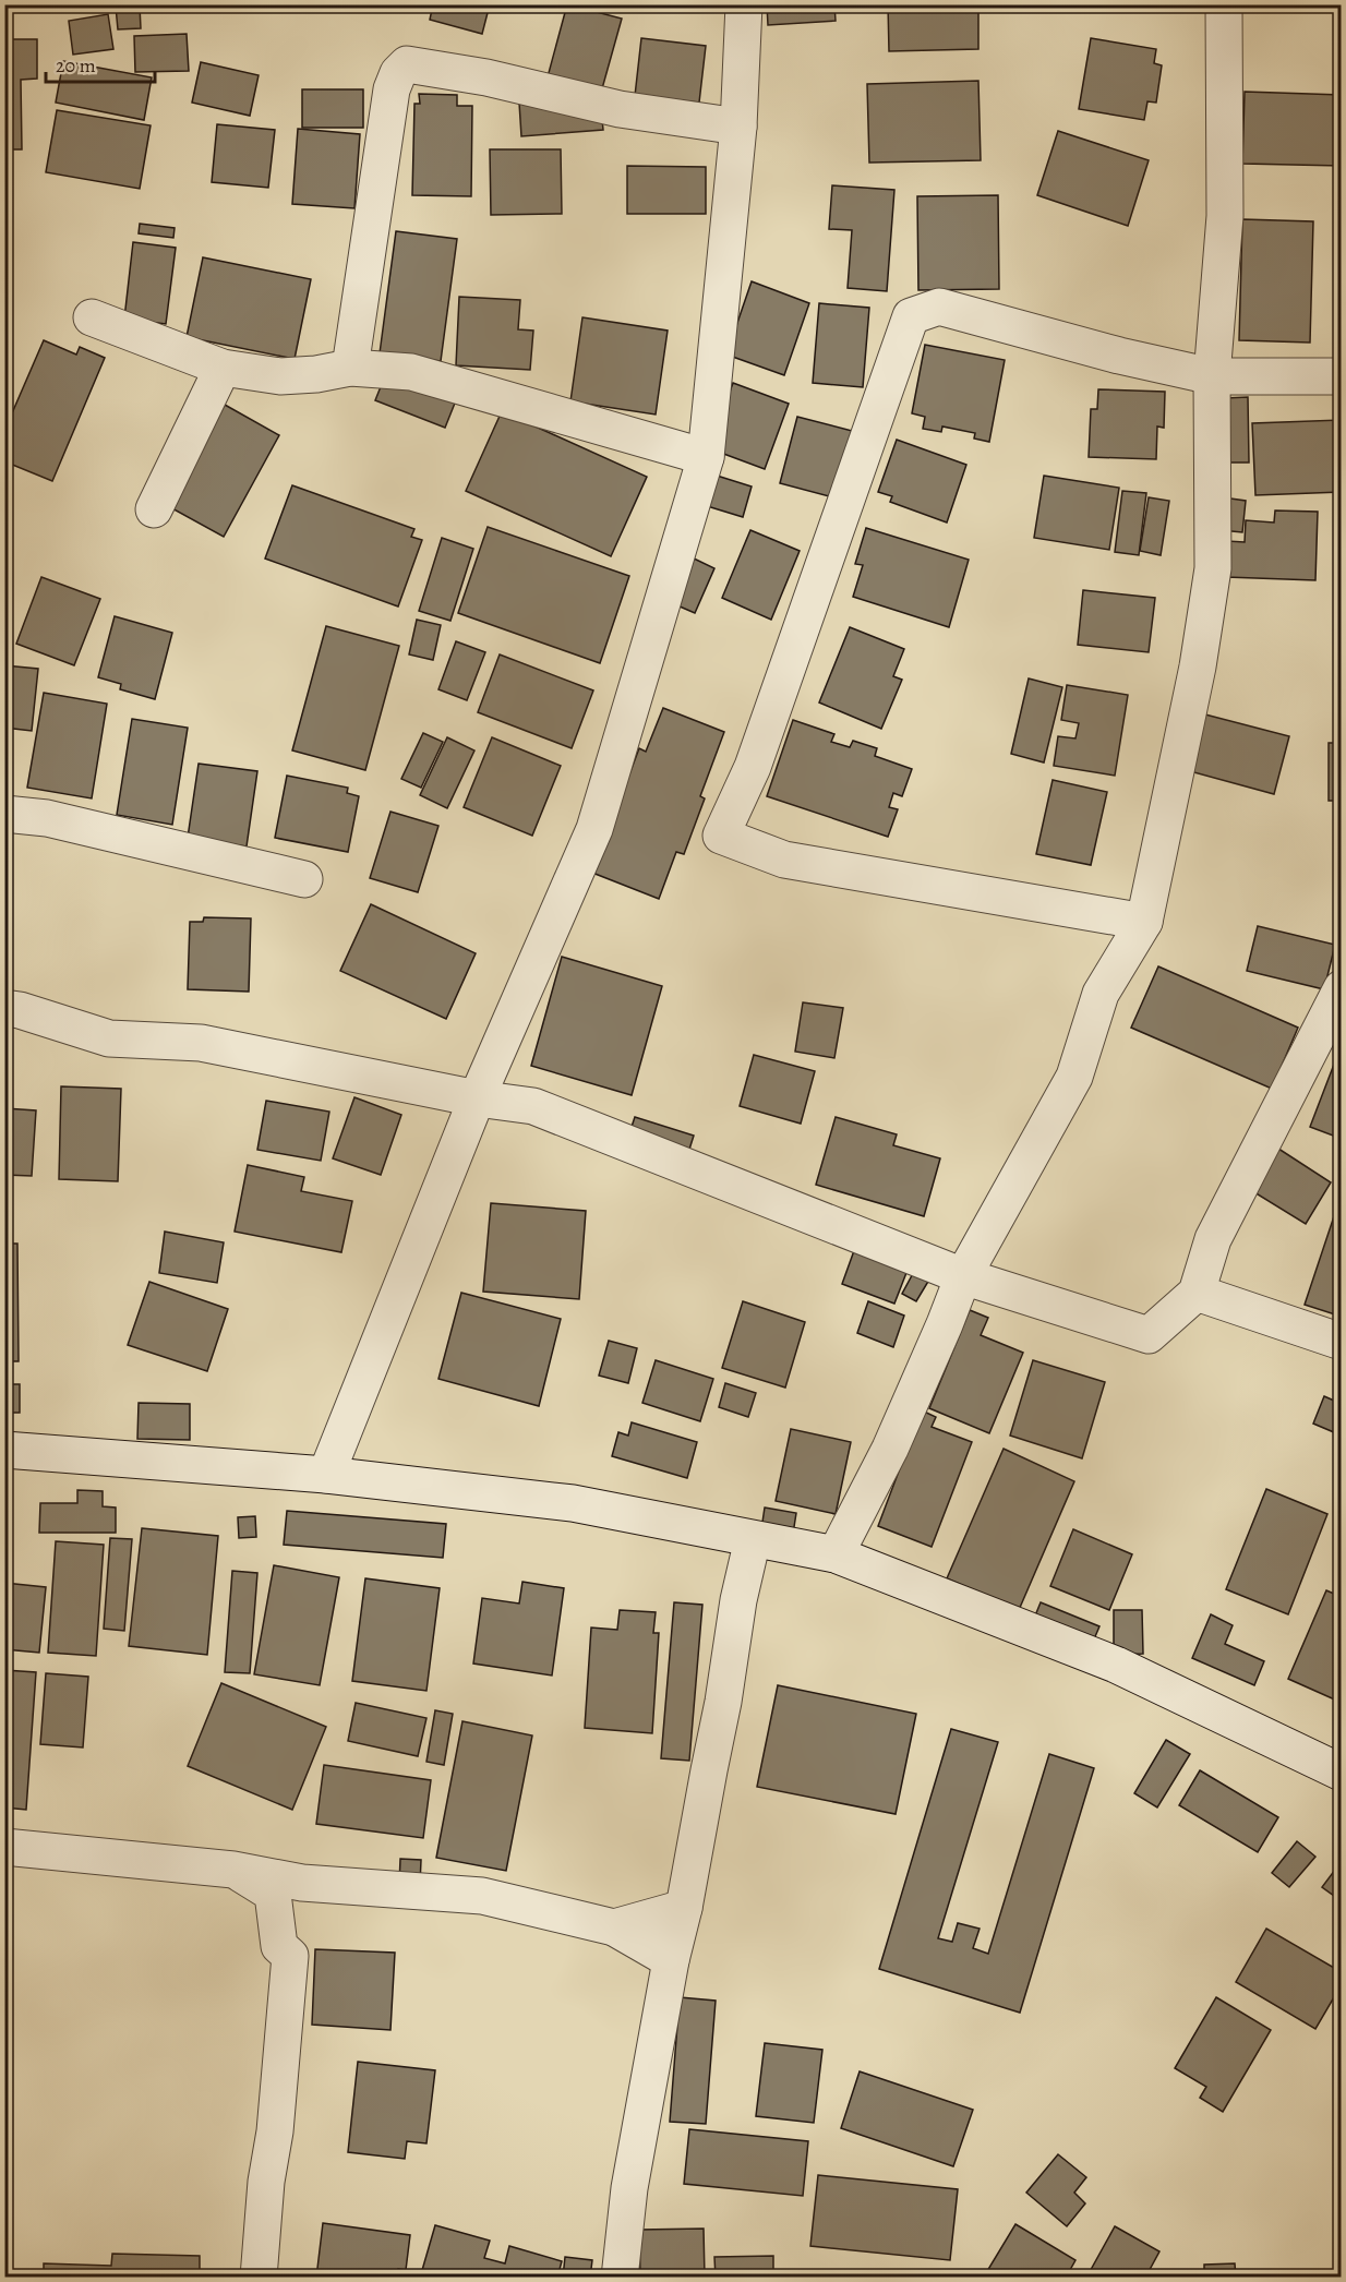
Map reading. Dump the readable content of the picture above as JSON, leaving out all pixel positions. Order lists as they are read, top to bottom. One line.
{"scale_bar":"20 m"}
